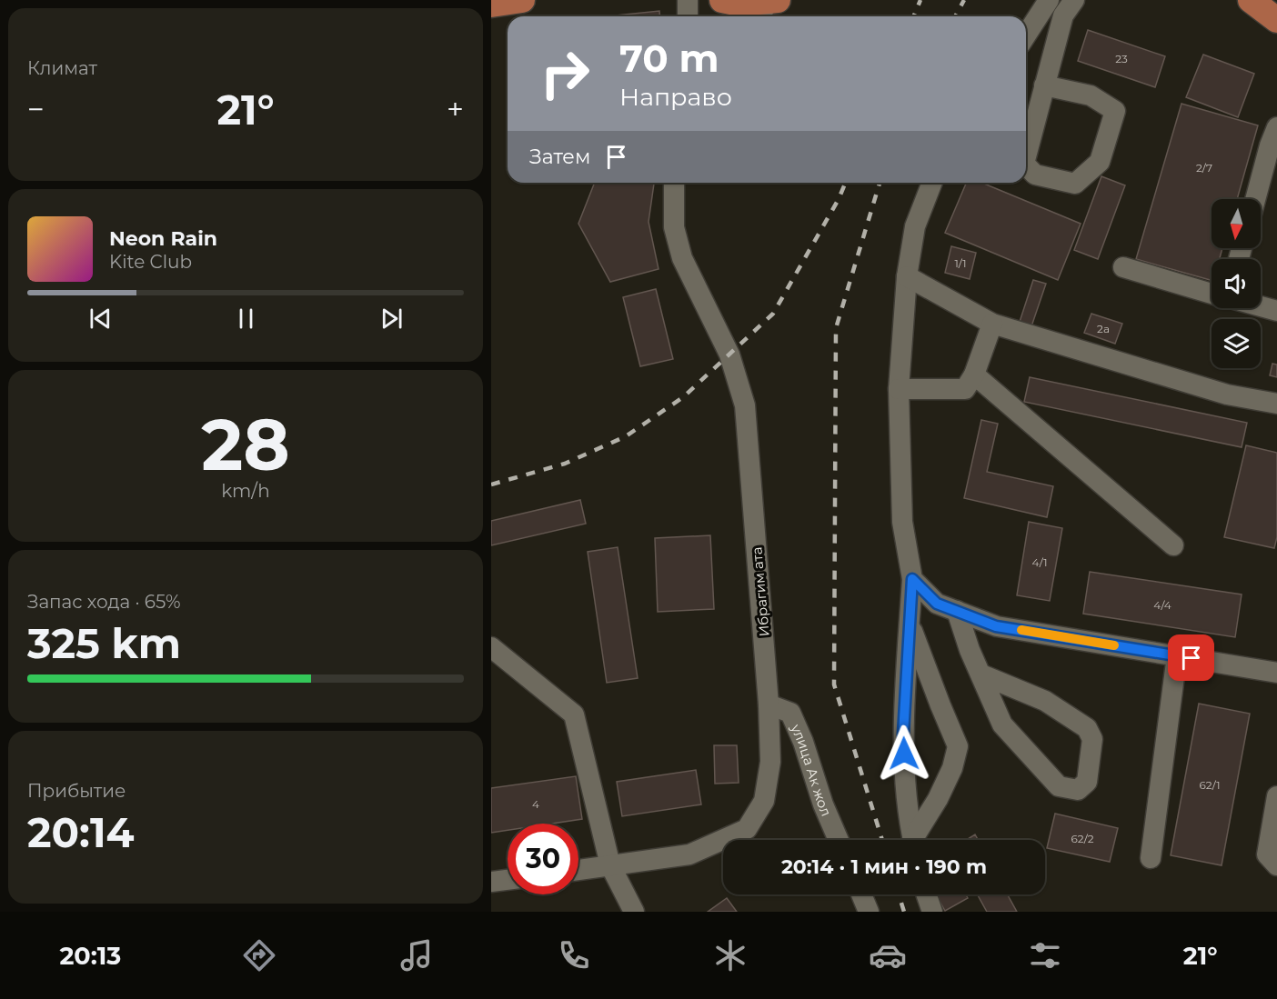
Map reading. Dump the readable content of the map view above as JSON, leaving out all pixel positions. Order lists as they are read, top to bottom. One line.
{"streets":{"street":["Ибрагим ата","улица Ак жол"]},"crossings":[["Ибрагим ата","улица Ак жол"]],"house_numbers":["23","2/7","1/1","2а","4/1","4/4","62/1","4","62/2"],"north":"bottom","page":{"tile":["Климат",["28","km/h"],["Запас хода · 65%","325 km"],["Прибытие","20:14"]],"turn":["70 m","Направо"],"heat":["−","21°","+"],"then":"Затем","song":["Neon Rain","Kite Club"],"limit":"30","trip":"20:14 · 1 мин · 190 m","tabs":["20:13","21°"]}}
